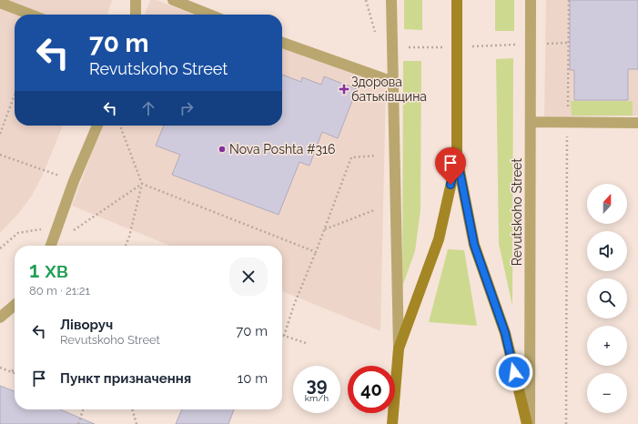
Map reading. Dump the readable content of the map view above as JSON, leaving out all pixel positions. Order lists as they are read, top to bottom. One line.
{"streets":{"street":["Revutskoho Street"]},"places":{"health":["Здорова батьківщина"],"other":["Nova Poshta #316"]},"north":"top","page":{"turn":["70 m","Revutskoho Street"],"map_buttons":["+","−"],"heading":["1 хв","80 m · 21:21"],"list":[{"name":"Ліворуч","note":"Revutskoho Street","value":"70 m"},{"name":"Пункт призначення","value":"10 m"}],"speed":"39 km/h","limit":"40"}}
